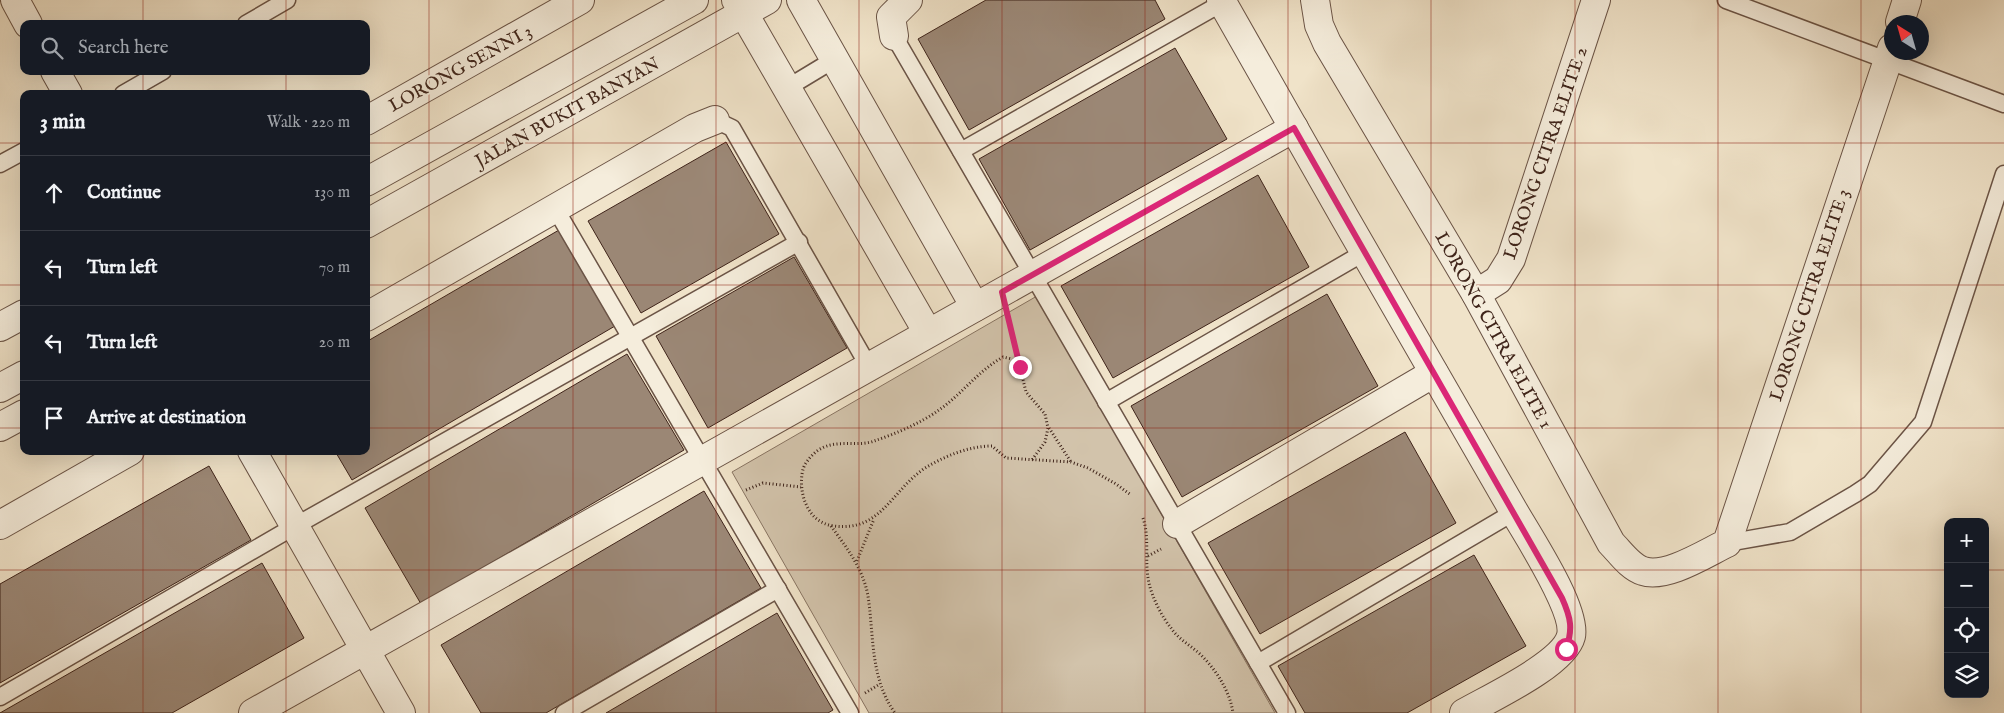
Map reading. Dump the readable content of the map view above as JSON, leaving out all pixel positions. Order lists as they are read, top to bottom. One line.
{"streets":{"street":["LORONG SENNI 3","JALAN BUKIT BANYAN","LORONG CITRA ELITE 2","LORONG CITRA ELITE 3","LORONG CITRA ELITE 1"]},"crossings":[["LORONG CITRA ELITE 2","LORONG CITRA ELITE 1"],["LORONG CITRA ELITE 3","LORONG CITRA ELITE 1"]],"north":"top left","page":{"search":"Search here","heading":["3 min","Walk · 220 m"],"list":[["Continue","130 m"],["Turn left","70 m"],["Turn left","20 m"],"Arrive at destination"],"map_buttons":["+","−"]}}
